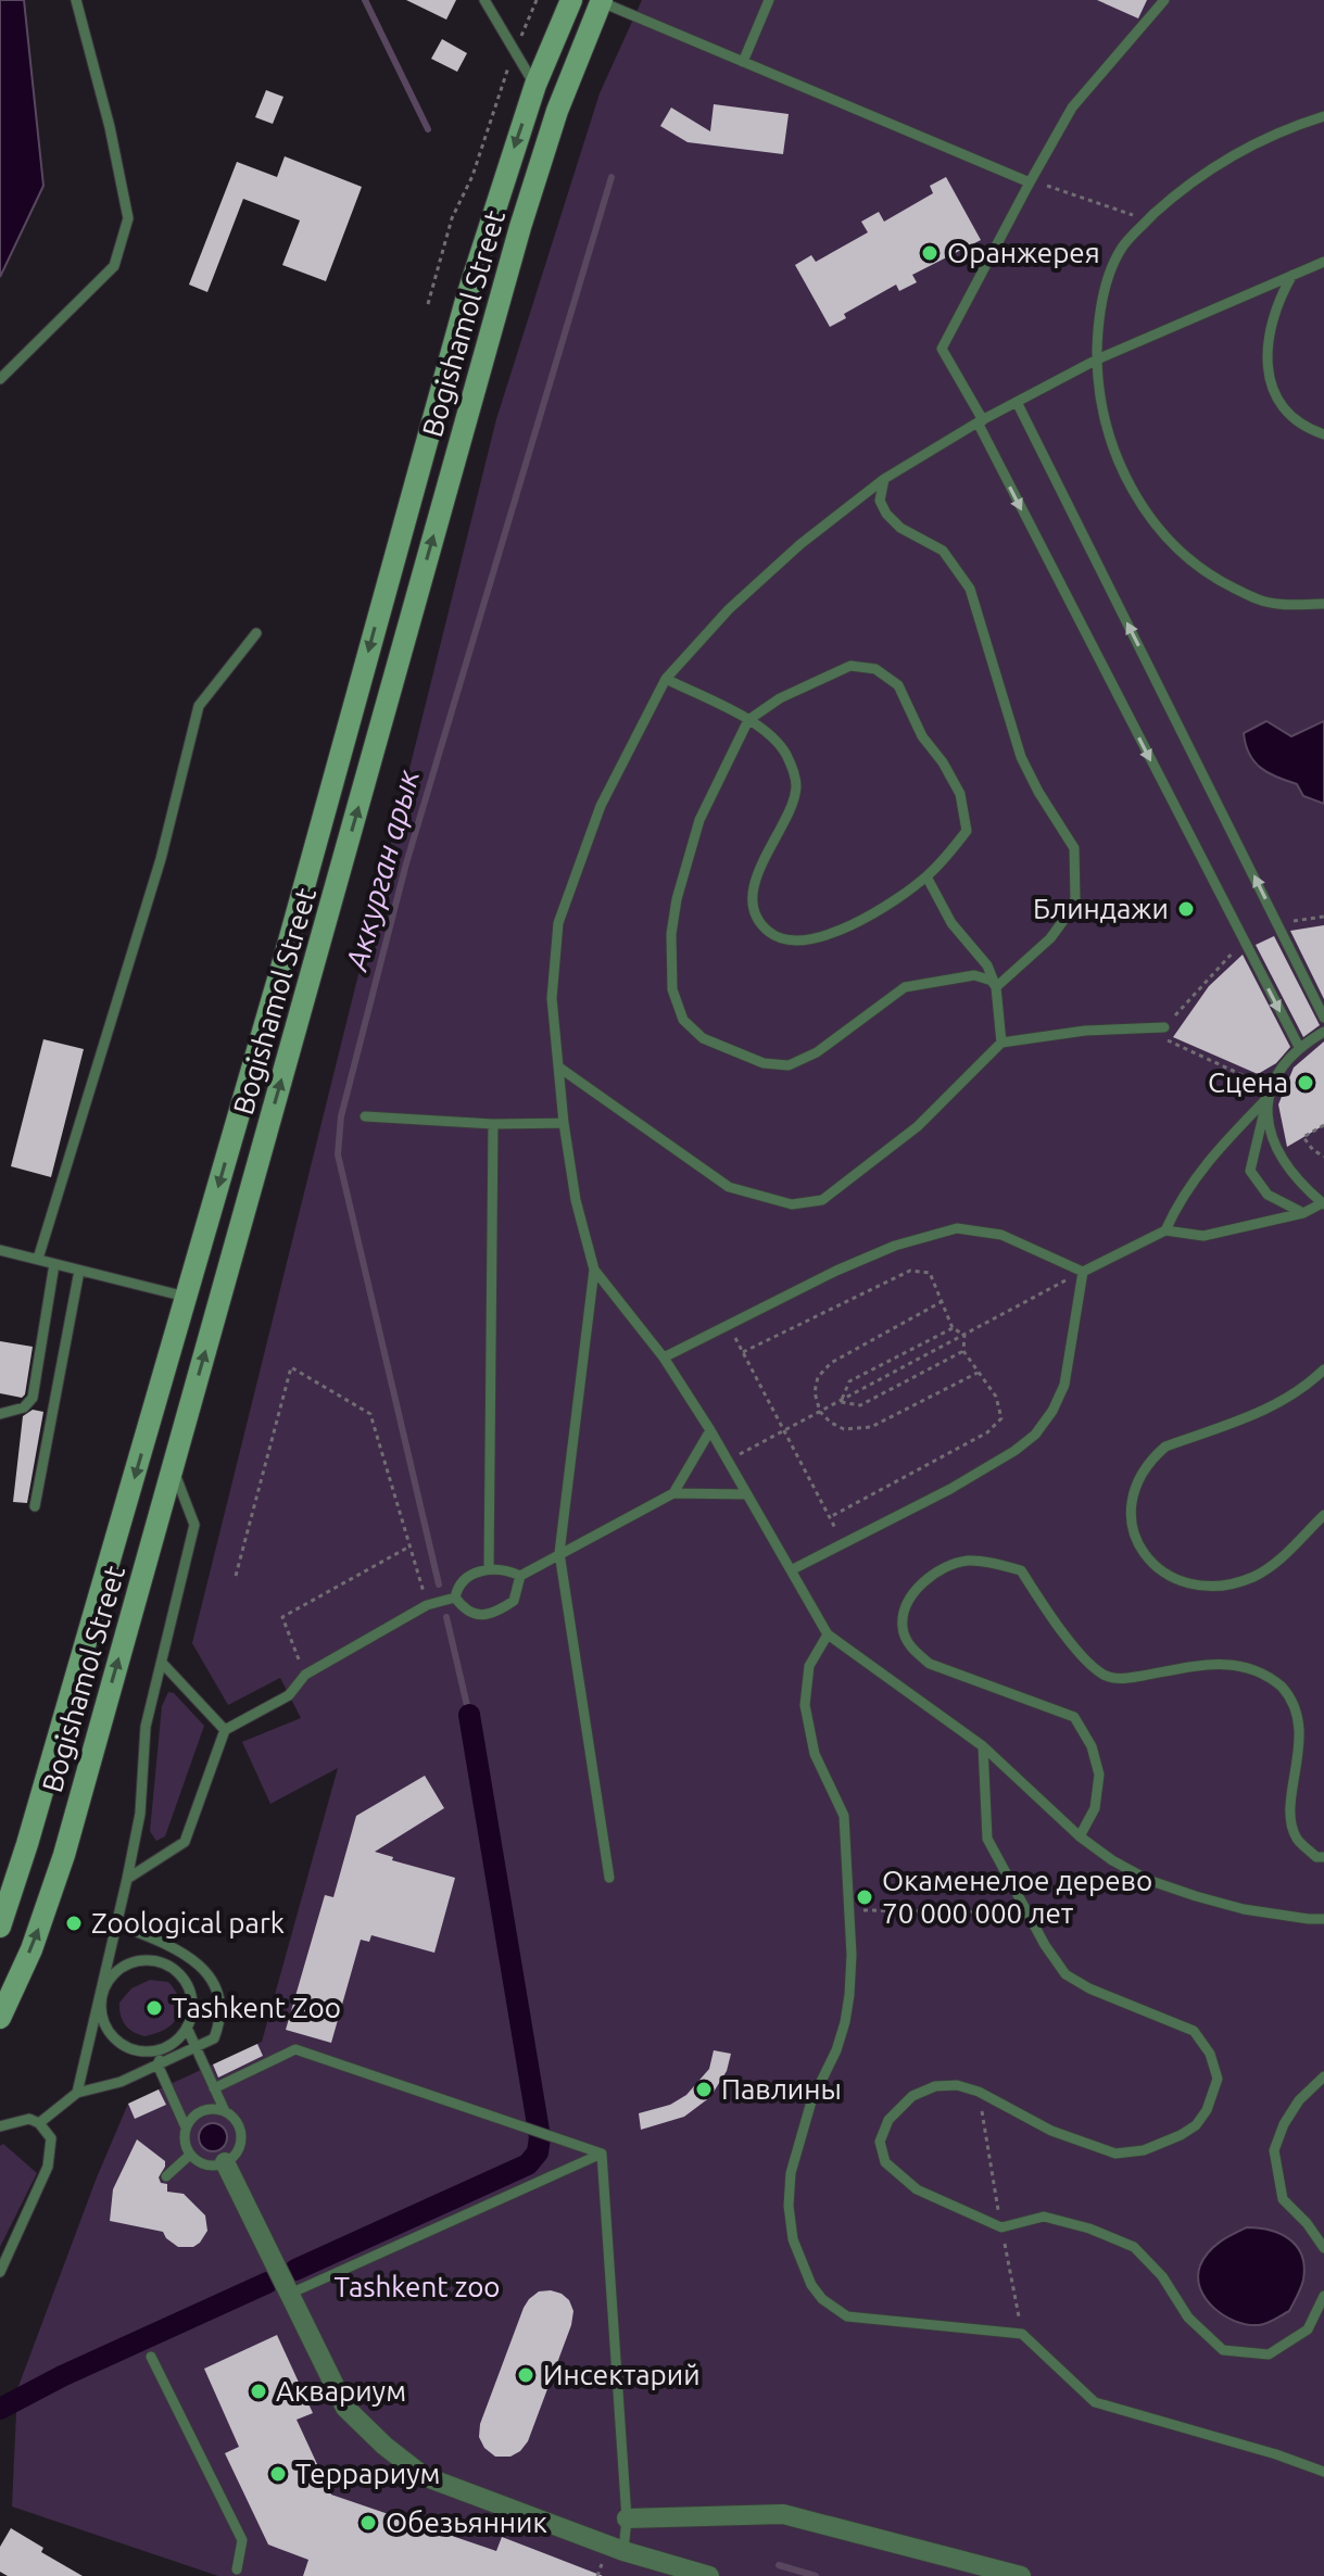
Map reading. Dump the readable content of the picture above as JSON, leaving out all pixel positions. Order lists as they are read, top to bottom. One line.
{"streets":{"main road":["Bogishamol Street"]},"water":["Аккурган арык"],"parks":["Tashkent zoo"],"places":["Оранжерея","Блиндажи","Сцена","Окаменелое дерево 70 000 000 лет","Zoological park","Tashkent Zoo","Павлины","Инсектарий","Аквариум","Террариум","Обезьянник"]}
